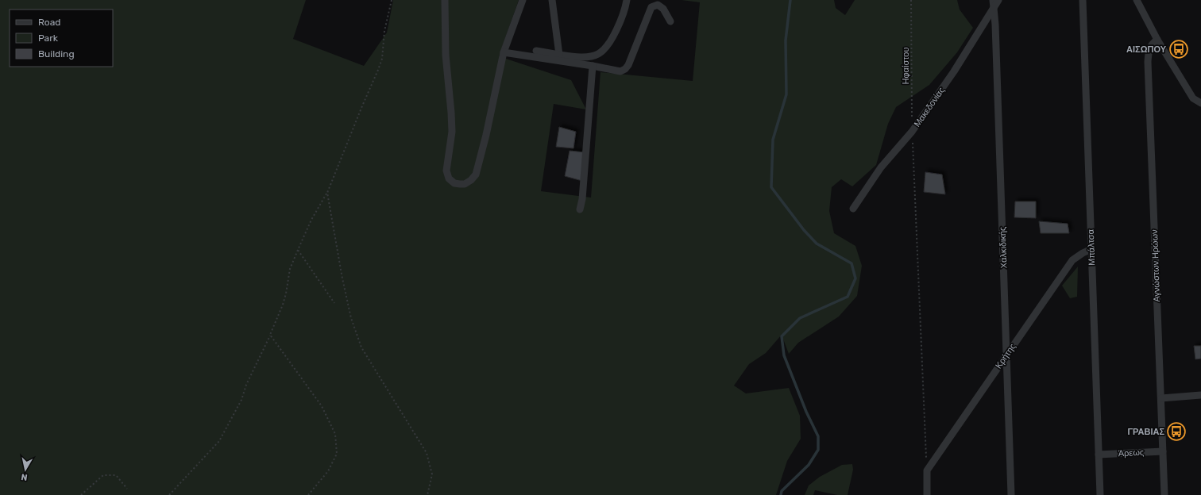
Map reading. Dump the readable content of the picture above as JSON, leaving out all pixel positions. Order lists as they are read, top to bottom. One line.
{"streets":{"street":["Μακεδονίας","Χαλκιδικής","Μπάλτσα","Αγνώστων Ηρώων","Κρήτης","Άρεως"],"path":["Ηφαίστου"]},"crossings":[["Ηφαίστου","Μακεδονίας"],["Ηφαίστου","Κρήτης"],["Μακεδονίας","Χαλκιδικής"],["Χαλκιδικής","Κρήτης"],["Μπάλτσα","Κρήτης"],["Μπάλτσα","Άρεως"],["Αγνώστων Ηρώων","Άρεως"]],"places":{"bus stop":["ΑΙΣΩΠΟΥ","ΓΡΑΒΙΑΣ"]},"legend":["Road","Park","Building"],"north":"bottom"}
